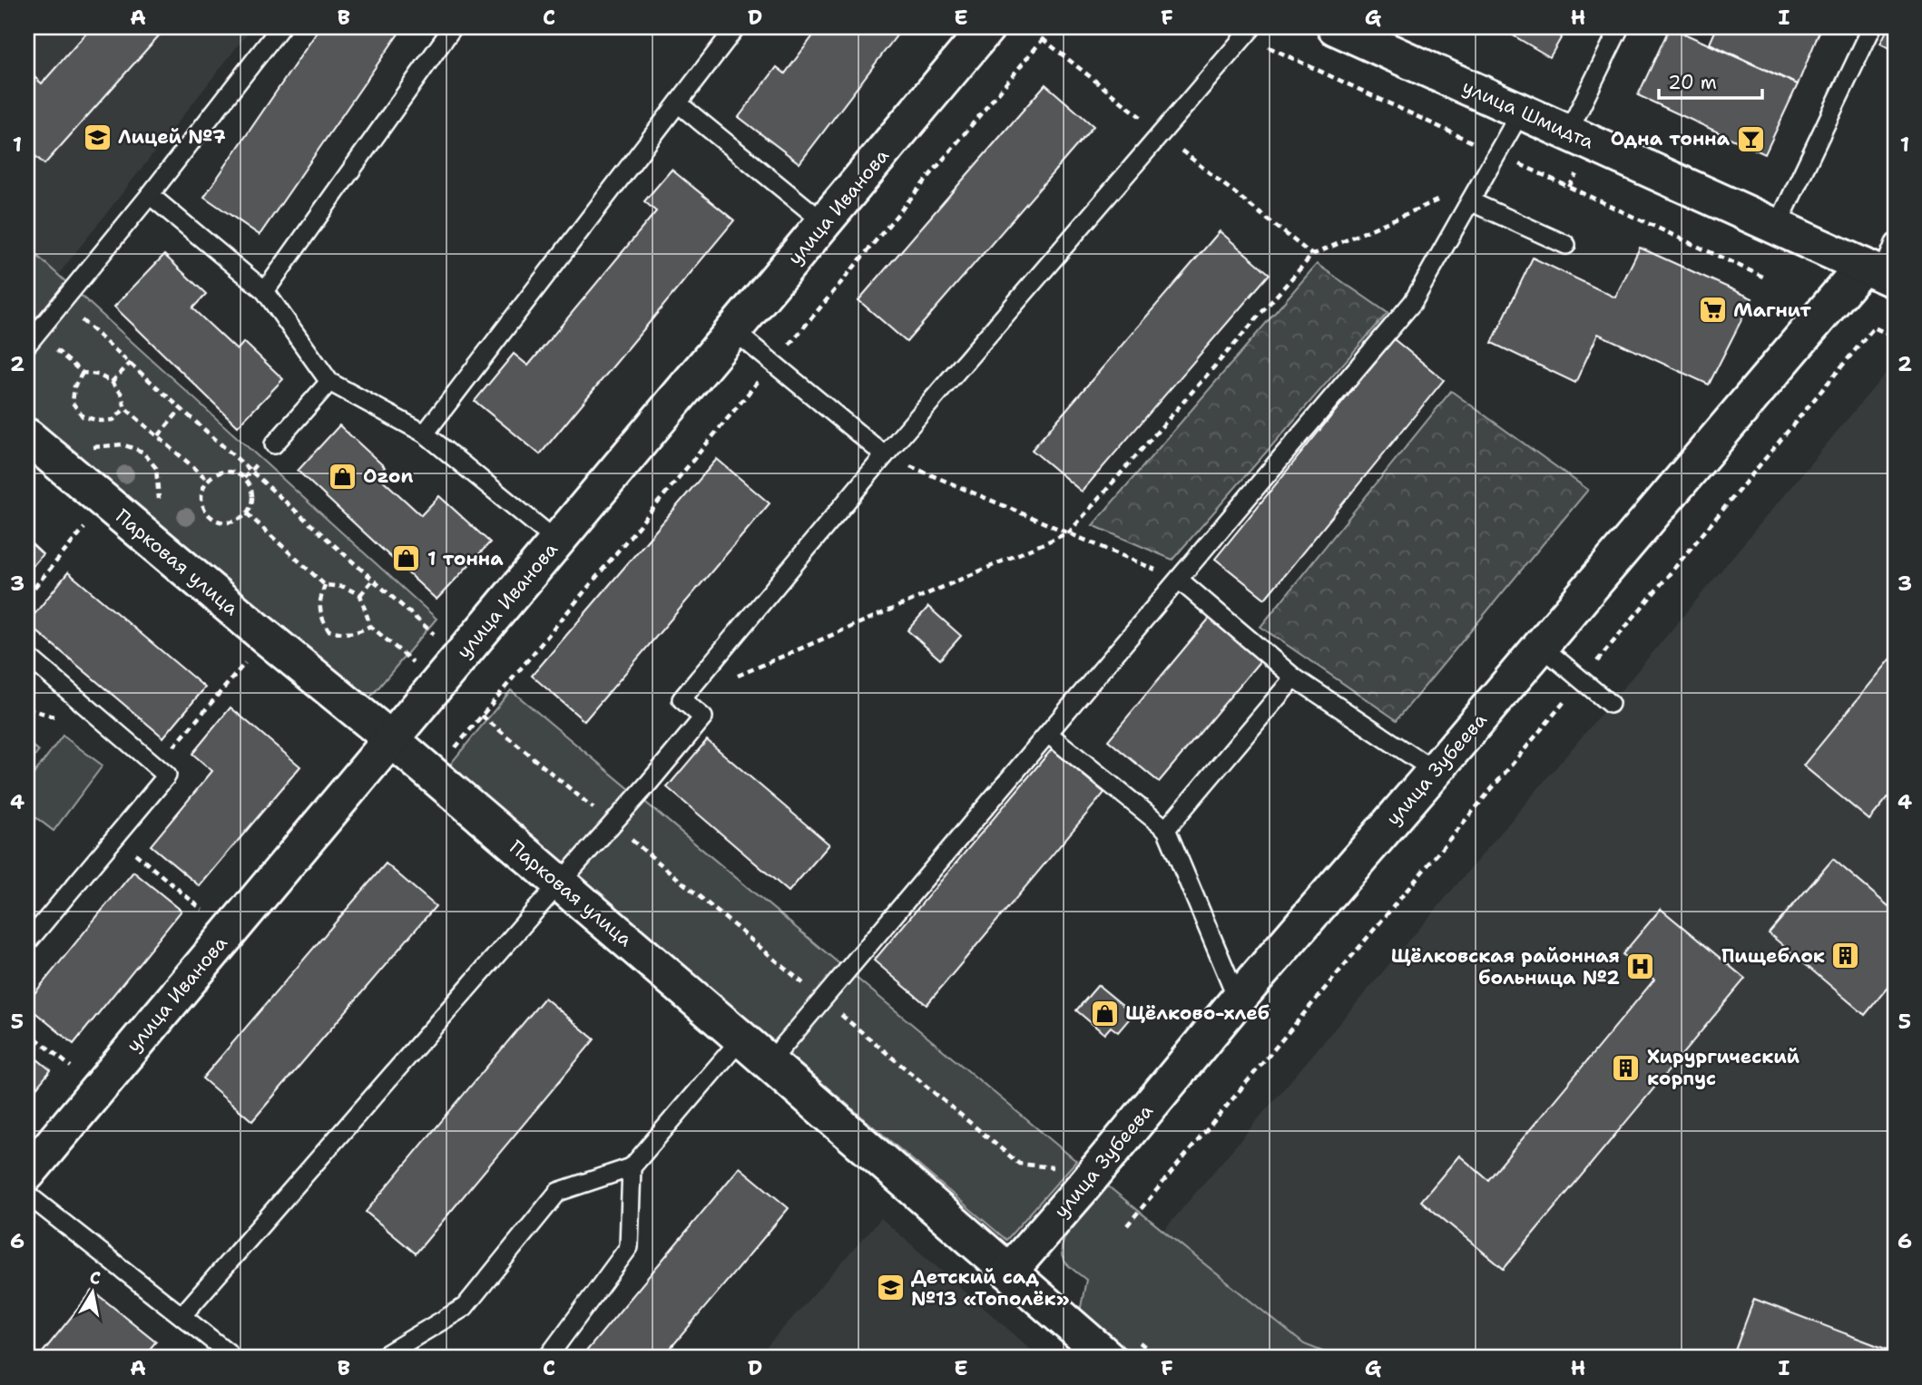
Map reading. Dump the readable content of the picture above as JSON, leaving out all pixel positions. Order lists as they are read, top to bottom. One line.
{"streets":{"street":["улица Шмидта","улица Иванова","Парковая улица","улица Зубеева"]},"crossings":[["улица Шмидта","улица Зубеева"],["улица Иванова","Парковая улица"],["Парковая улица","улица Зубеева"]],"places":{"school or university":["Лицей №7","Детский сад №13 «Тополёк»"],"bar":["Одна тонна"],"supermarket":["Магнит"],"shop":["Ozon","1 тонна","Щёлково-хлеб"],"building":["Пищеблок","Хирургический корпус"],"hospital":["Щёлковская районная больница №2"]},"scale_bar":"20 m","north":"top","grid":{"columns":["A","B","C","D","E","F","G","H","I"],"rows":["1","2","3","4","5","6"]}}
